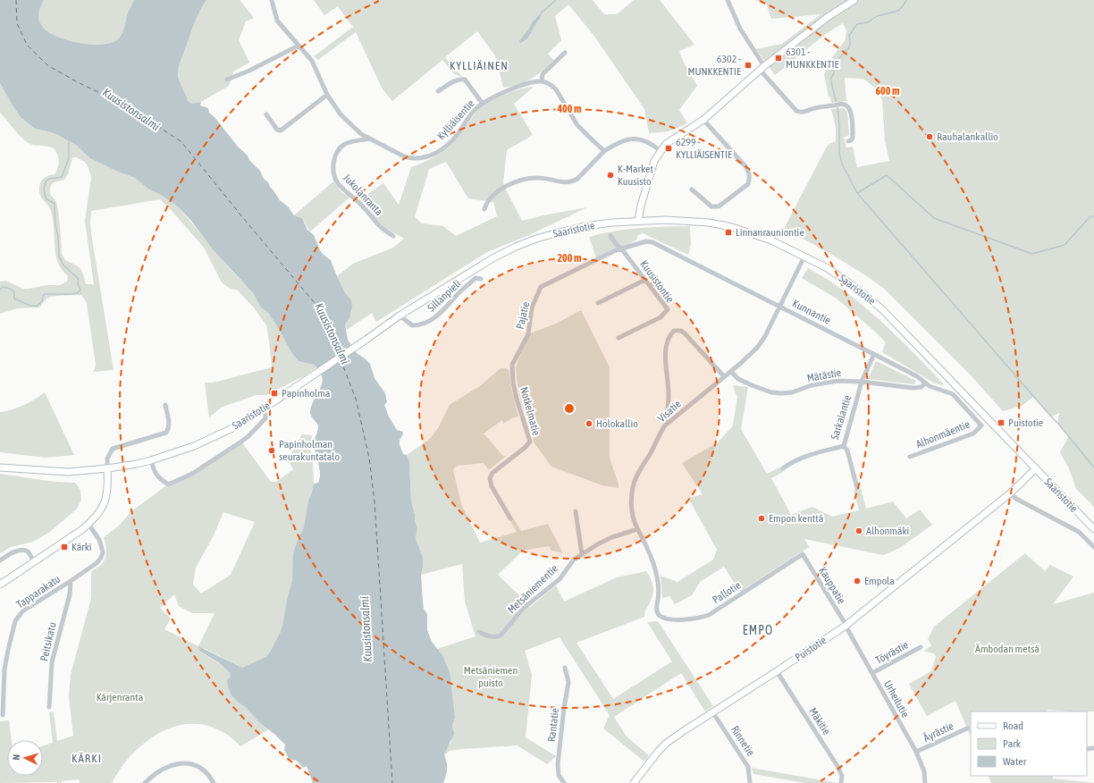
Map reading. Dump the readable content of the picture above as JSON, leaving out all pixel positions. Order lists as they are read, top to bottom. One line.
{"streets":{"main road":["Saaristotie","Puistotie"],"street":["Kylliäisentie","Jukolanranta","Kuusistontie","Sillanpieli","Kunnantie","Pajatie","Mätästie","Notkelmatie","Visatie","Sarkalantie","Alhonmäentie","Kauppatie","Metsäniementie","Tapparakatu","Pallotie","Peitsikatu","Töyrästie","Urheilutie","Mäkitie","Rantatie","Äyrästie","Rinnetie"]},"crossings":[["Kylliäisentie","Jukolanranta"],["Saaristotie","Sillanpieli"],["Saaristotie","Visatie"],["Saaristotie","Puistotie"],["Kuusistontie","Kunnantie"],["Kuusistontie","Pajatie"],["Kunnantie","Pajatie"],["Kunnantie","Mätästie"],["Kunnantie","Visatie"],["Kunnantie","Sarkalantie"],["Kunnantie","Alhonmäentie"],["Pajatie","Notkelmatie"],["Mätästie","Visatie"],["Mätästie","Sarkalantie"],["Visatie","Metsäniementie"],["Visatie","Pallotie"],["Kauppatie","Pallotie"],["Kauppatie","Puistotie"],["Kauppatie","Urheilutie"],["Tapparakatu","Peitsikatu"],["Puistotie","Urheilutie"],["Puistotie","Mäkitie"],["Puistotie","Rinnetie"],["Töyrästie","Urheilutie"],["Urheilutie","Äyrästie"]],"districts":["KYLLIÄINEN","EMPO","KÄRKI"],"water":["Kuusistonsalmi"],"parks":["Ämbodan metsä","Metsäniemen puisto","Kärjenranta"],"places":{"transit":["6301 - MUNKKENTIE","6302 - MUNKKENTIE","6299 - KYLLIÄISENTIE","Linnanrauniontie","Papinholma","Puistotie","Kärki"],"other":["Rauhalankallio","K-Market Kuusisto","Holokallio","Papinholman seurakuntatalo","Empon kenttä","Alhonmäki","Empola"]},"legend":["Road","Park","Water"],"north":"left","rings":["600 m","400 m","200 m"]}
